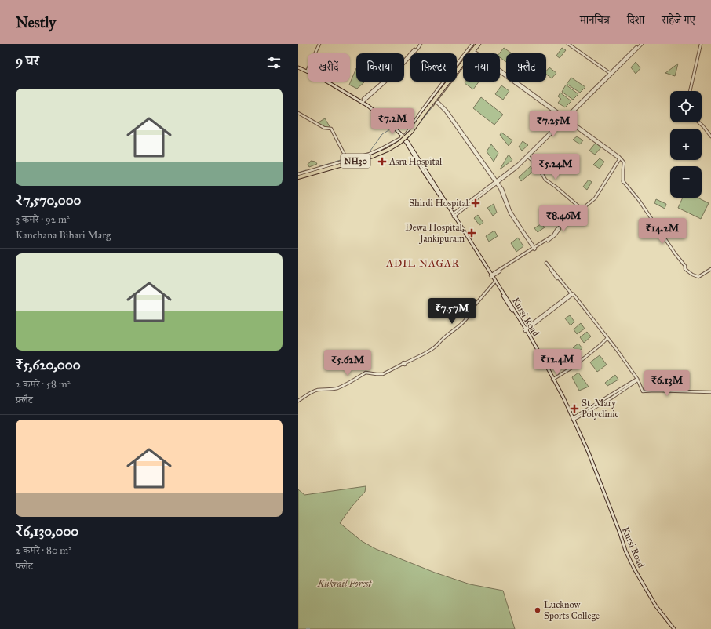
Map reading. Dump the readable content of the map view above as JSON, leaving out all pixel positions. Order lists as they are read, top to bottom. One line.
{"streets":{"highway":["NH30"],"main road":["Kursi Road"]},"districts":["ADIL NAGAR"],"parks":["Kukrail Forest"],"places":{"health":["Asra Hospital","Shirdi Hospital","Dewa Hospital, Jankipuram","St. Mary Polyclinic"],"other":["Lucknow Sports College"]},"page":{"header":"Nestly","nav":["मानचित्र","दिशा","सहेजे गए"],"heading":"9 घर","chip":["खरीदें","किराया","फ़िल्टर","नया","फ़्लैट"],"list":[{"name":"₹7,570,000","note":"3 कमरे · 92 m² · Kanchana Bihari Marg"},{"name":"₹5,620,000","note":"2 कमरे · 58 m² · फ़्लैट"},{"name":"₹6,130,000","note":"2 कमरे · 80 m² · फ़्लैट"}],"map_buttons":["+","−"],"price":["₹7.2M","₹7.25M","₹5.24M","₹8.46M","₹14.2M","₹7.57M","₹12.4M","₹5.62M","₹6.13M"]}}
